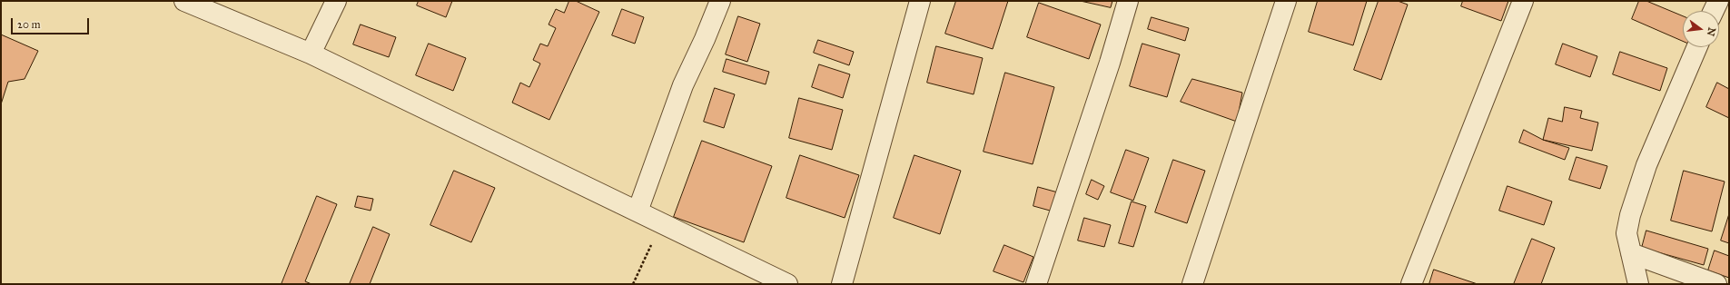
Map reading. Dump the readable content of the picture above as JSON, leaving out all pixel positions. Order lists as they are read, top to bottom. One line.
{"scale_bar":"20 m","north":"right"}
